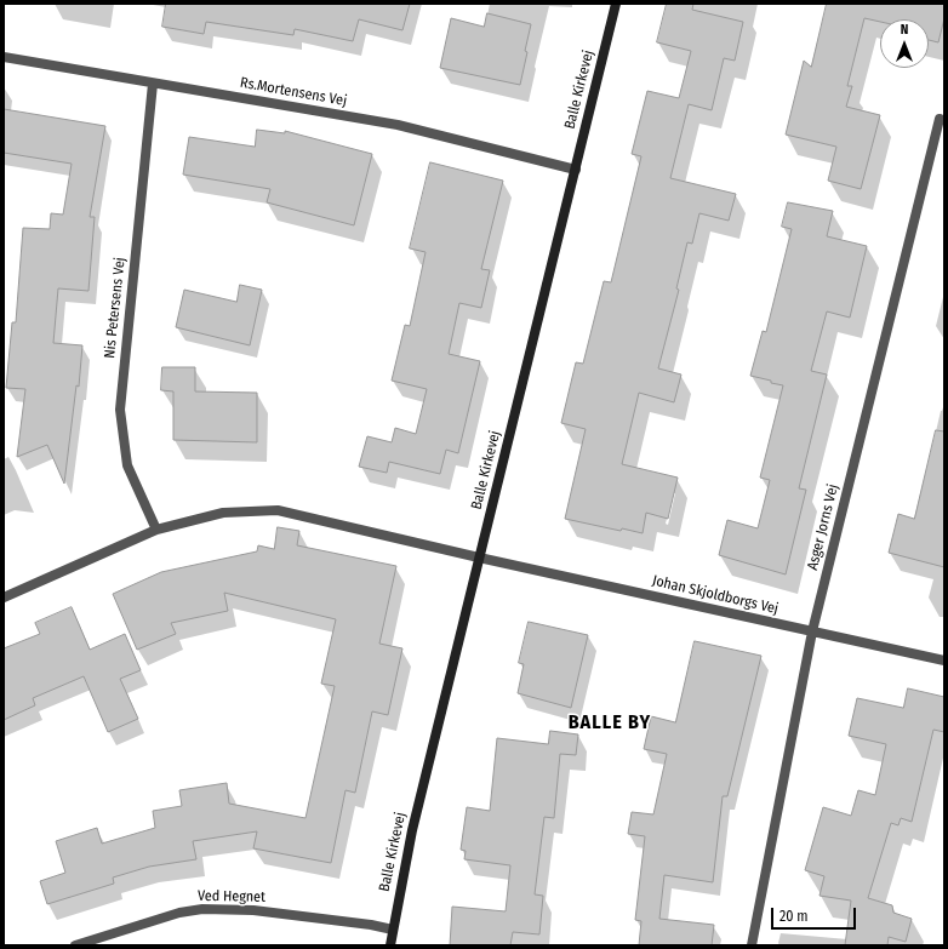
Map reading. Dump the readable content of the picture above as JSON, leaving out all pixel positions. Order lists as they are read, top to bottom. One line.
{"streets":{"street":["Balle Kirkevej","Rs.Mortensens Vej","Nis Petersens Vej","Asger Jorns Vej","Johan Skjoldborgs Vej","Ved Hegnet"]},"crossings":[["Balle Kirkevej","Rs.Mortensens Vej"],["Balle Kirkevej","Johan Skjoldborgs Vej"],["Balle Kirkevej","Ved Hegnet"],["Rs.Mortensens Vej","Nis Petersens Vej"],["Asger Jorns Vej","Johan Skjoldborgs Vej"]],"districts":["BALLE BY"],"scale_bar":"20 m","north":"top"}
